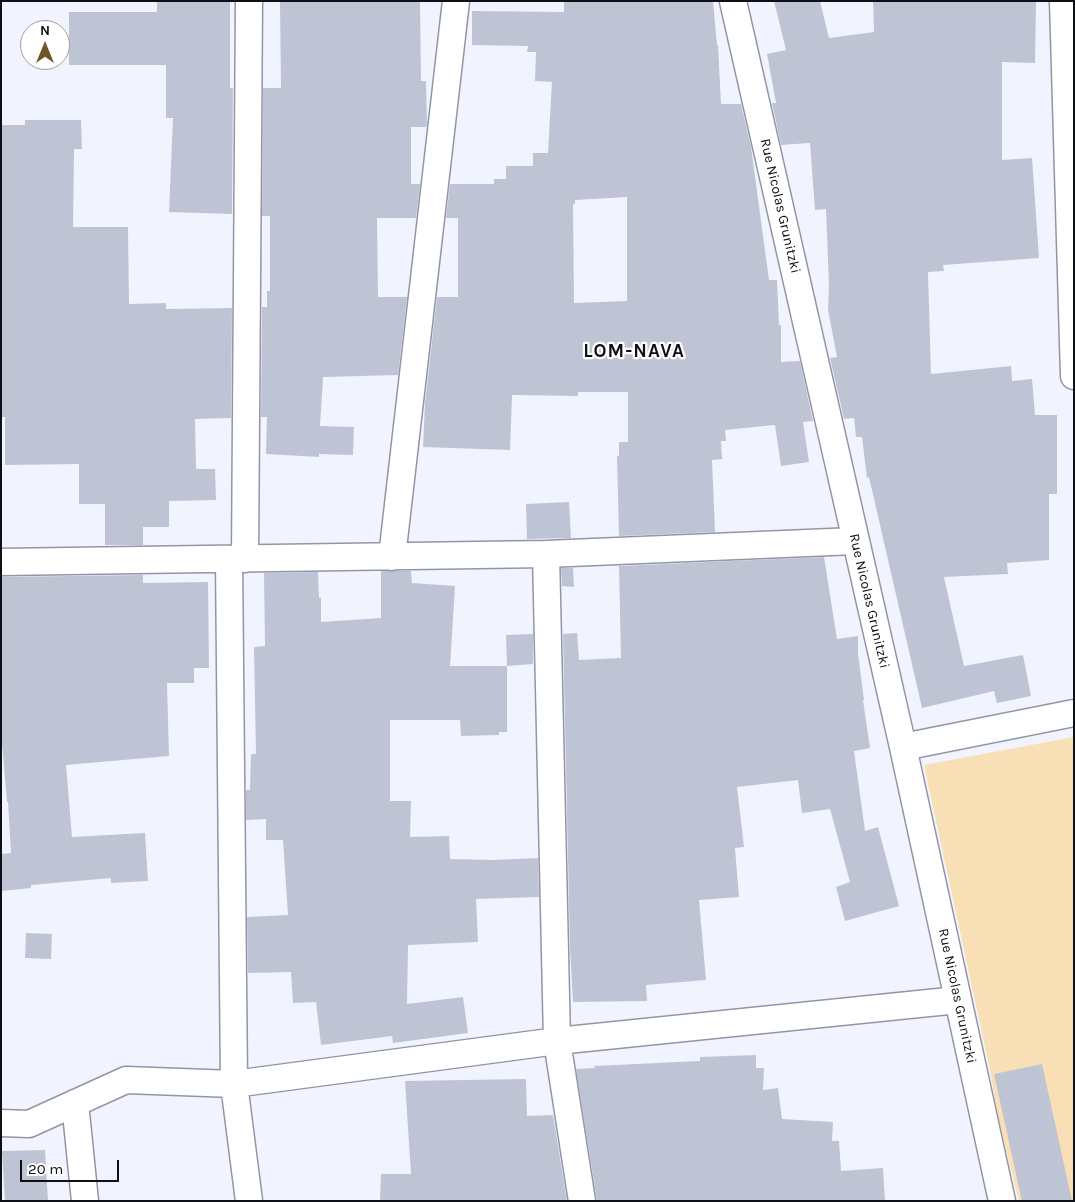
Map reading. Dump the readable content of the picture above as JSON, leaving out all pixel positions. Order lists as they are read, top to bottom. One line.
{"streets":{"street":["Rue Nicolas Grunitzki"]},"districts":["LOM-NAVA"],"scale_bar":"20 m","north":"top"}
